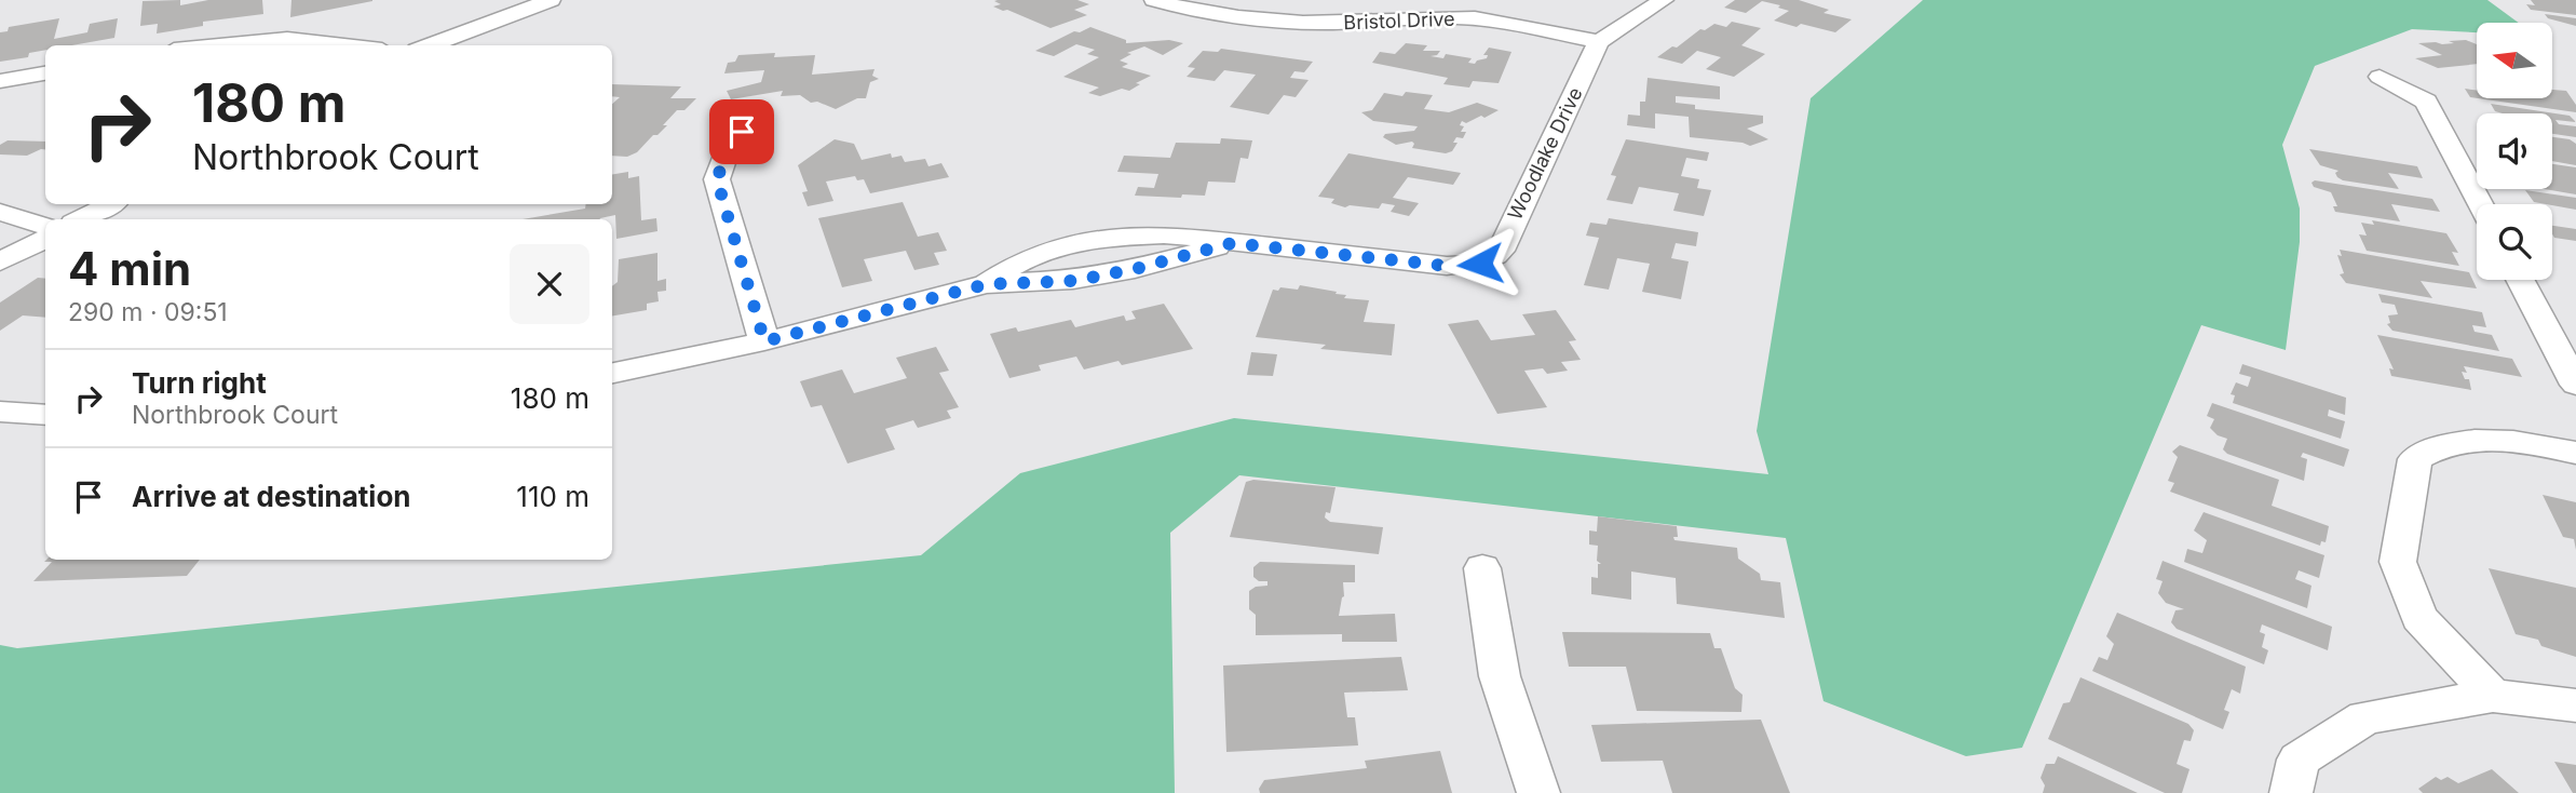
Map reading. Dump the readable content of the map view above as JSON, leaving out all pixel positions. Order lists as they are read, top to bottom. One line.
{"streets":{"street":["Bristol Drive","Woodlake Drive"]},"crossings":[["Bristol Drive","Woodlake Drive"]],"north":"left","page":{"turn":["180 m","Northbrook Court"],"heading":["4 min","290 m · 09:51"],"list":[{"name":"Turn right","note":"Northbrook Court","value":"180 m"},{"name":"Arrive at destination","value":"110 m"}]}}
